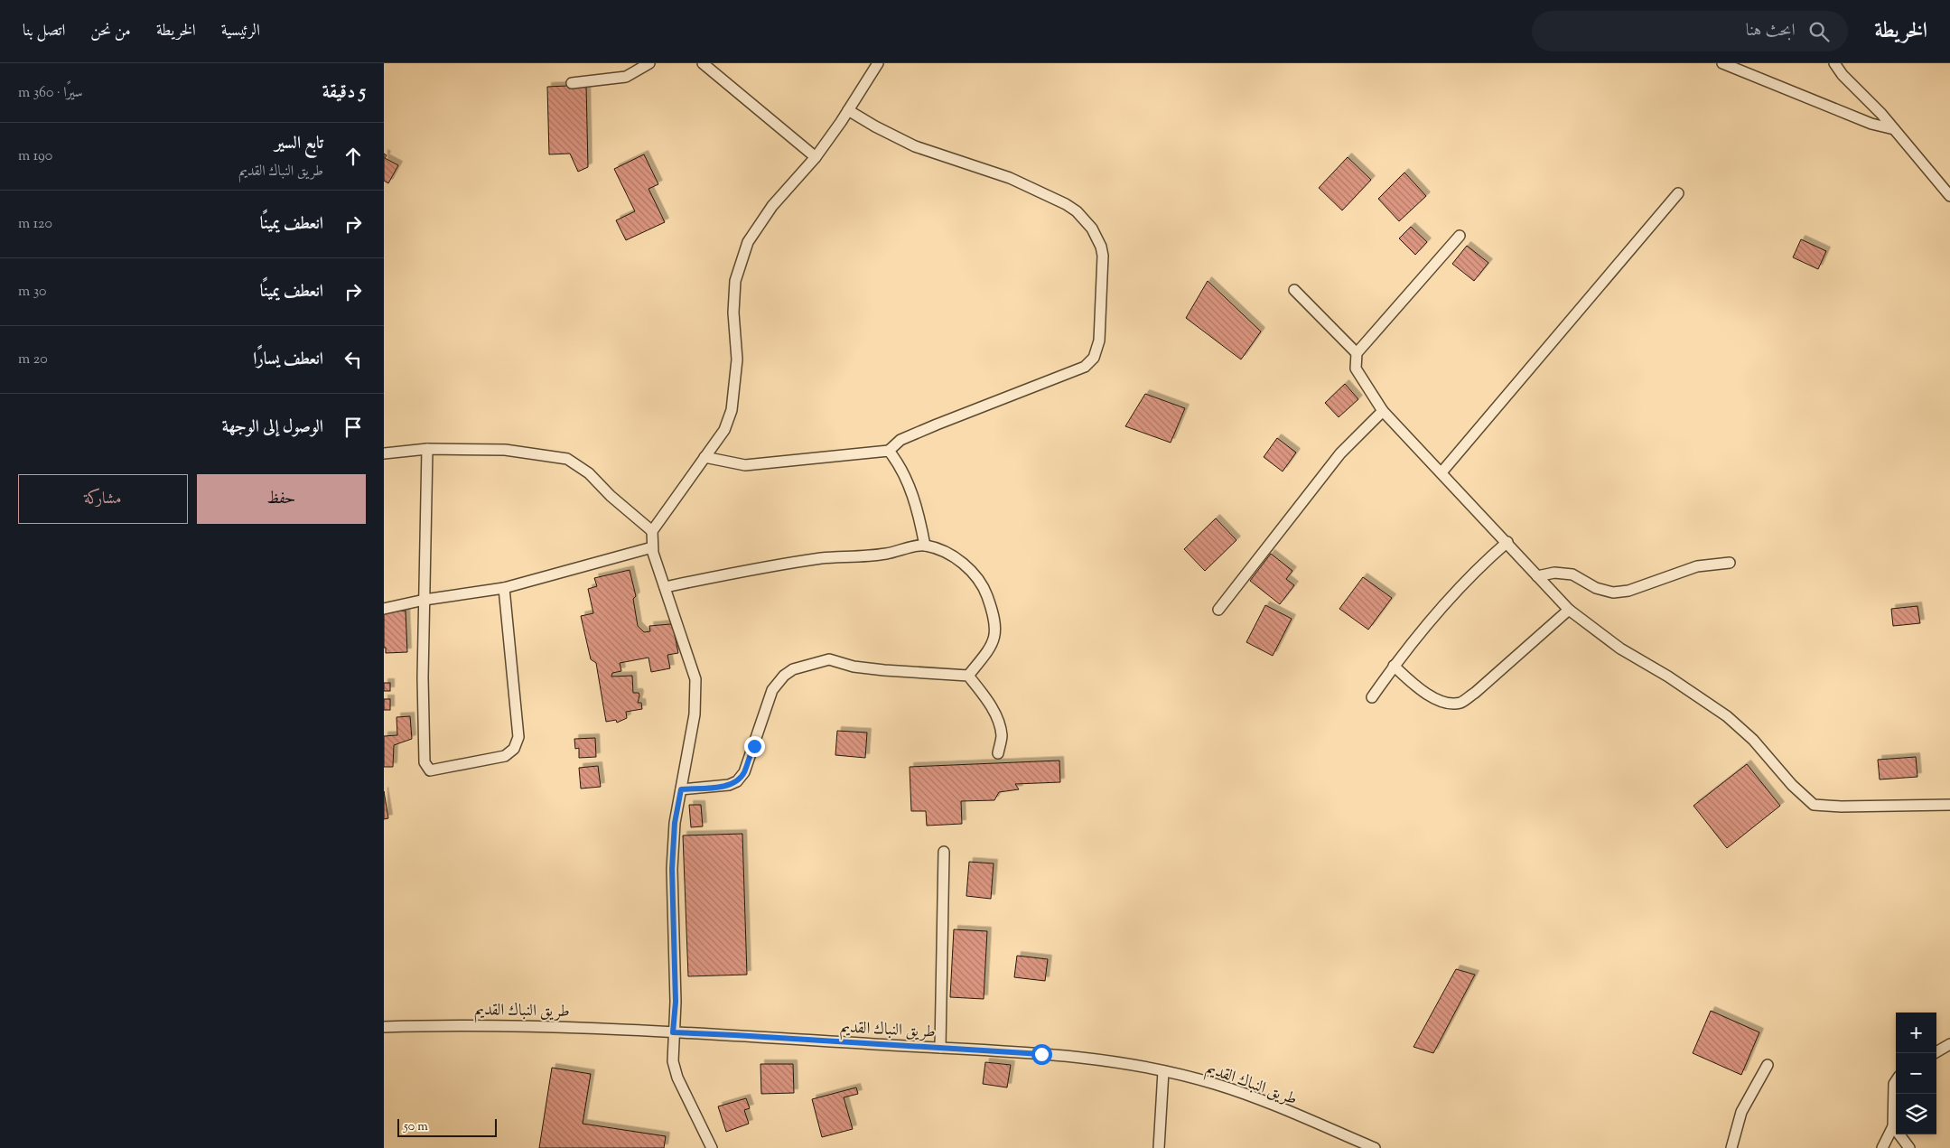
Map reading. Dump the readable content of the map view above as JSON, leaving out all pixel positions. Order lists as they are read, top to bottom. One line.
{"streets":{"street":["طريق النباك القديم"]},"scale_bar":"50 m","page":{"header":"الخريطة","search":"ابحث هنا","nav":["الرئيسية","الخريطة","من نحن","اتصل بنا"],"heading":["5 دقيقة","سيرًا · 360 m"],"list":[["تابع السير","طريق النباك القديم","190 m"],["انعطف يمينًا","120 m"],["انعطف يمينًا","30 m"],["انعطف يسارًا","20 m"],"الوصول إلى الوجهة"],"buttons":["حفظ","مشاركة"],"map_buttons":["+","−"],"scale":"50 m"}}
